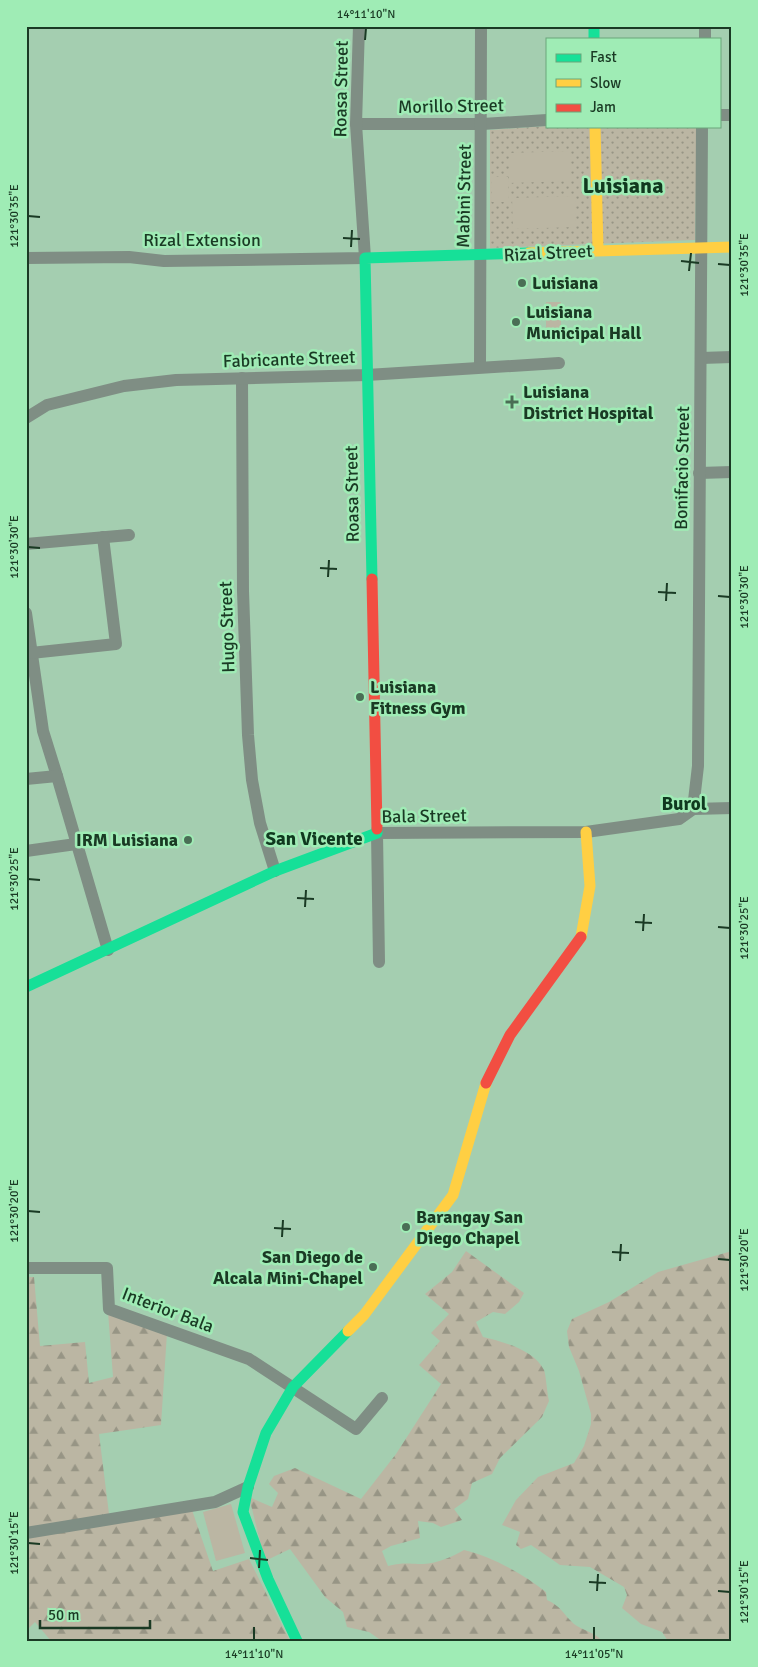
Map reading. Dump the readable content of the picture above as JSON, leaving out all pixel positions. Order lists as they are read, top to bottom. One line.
{"streets":{"main road":["Roasa Street","Rizal Street","Bala Street"],"street":["Morillo Street","Mabini Street","Rizal Extension","Fabricante Street","Bonifacio Street","Hugo Street","Interior Bala"]},"crossings":[["Roasa Street","Morillo Street"],["Roasa Street","Rizal Extension"],["Roasa Street","Rizal Street"],["Roasa Street","Fabricante Street"],["Roasa Street","Bala Street"],["Morillo Street","Mabini Street"],["Mabini Street","Rizal Street"],["Mabini Street","Fabricante Street"],["Rizal Extension","Rizal Street"],["Rizal Street","Bonifacio Street"],["Fabricante Street","Hugo Street"],["Bonifacio Street","Bala Street"],["Hugo Street","Bala Street"]],"districts":["Luisiana","Burol","San Vicente"],"places":{"other":["Luisiana","Luisiana Municipal Hall","Luisiana Fitness Gym","IRM Luisiana","Barangay San Diego Chapel","San Diego de Alcala Mini-Chapel"],"health":["Luisiana District Hospital"]},"legend":["Fast","Slow","Jam"],"scale_bar":"50 m","coordinates":["14°11'10\"N","121°30'35\"E","121°30'30\"E","121°30'25\"E","121°30'20\"E","121°30'15\"E","14°11'05\"N"]}
